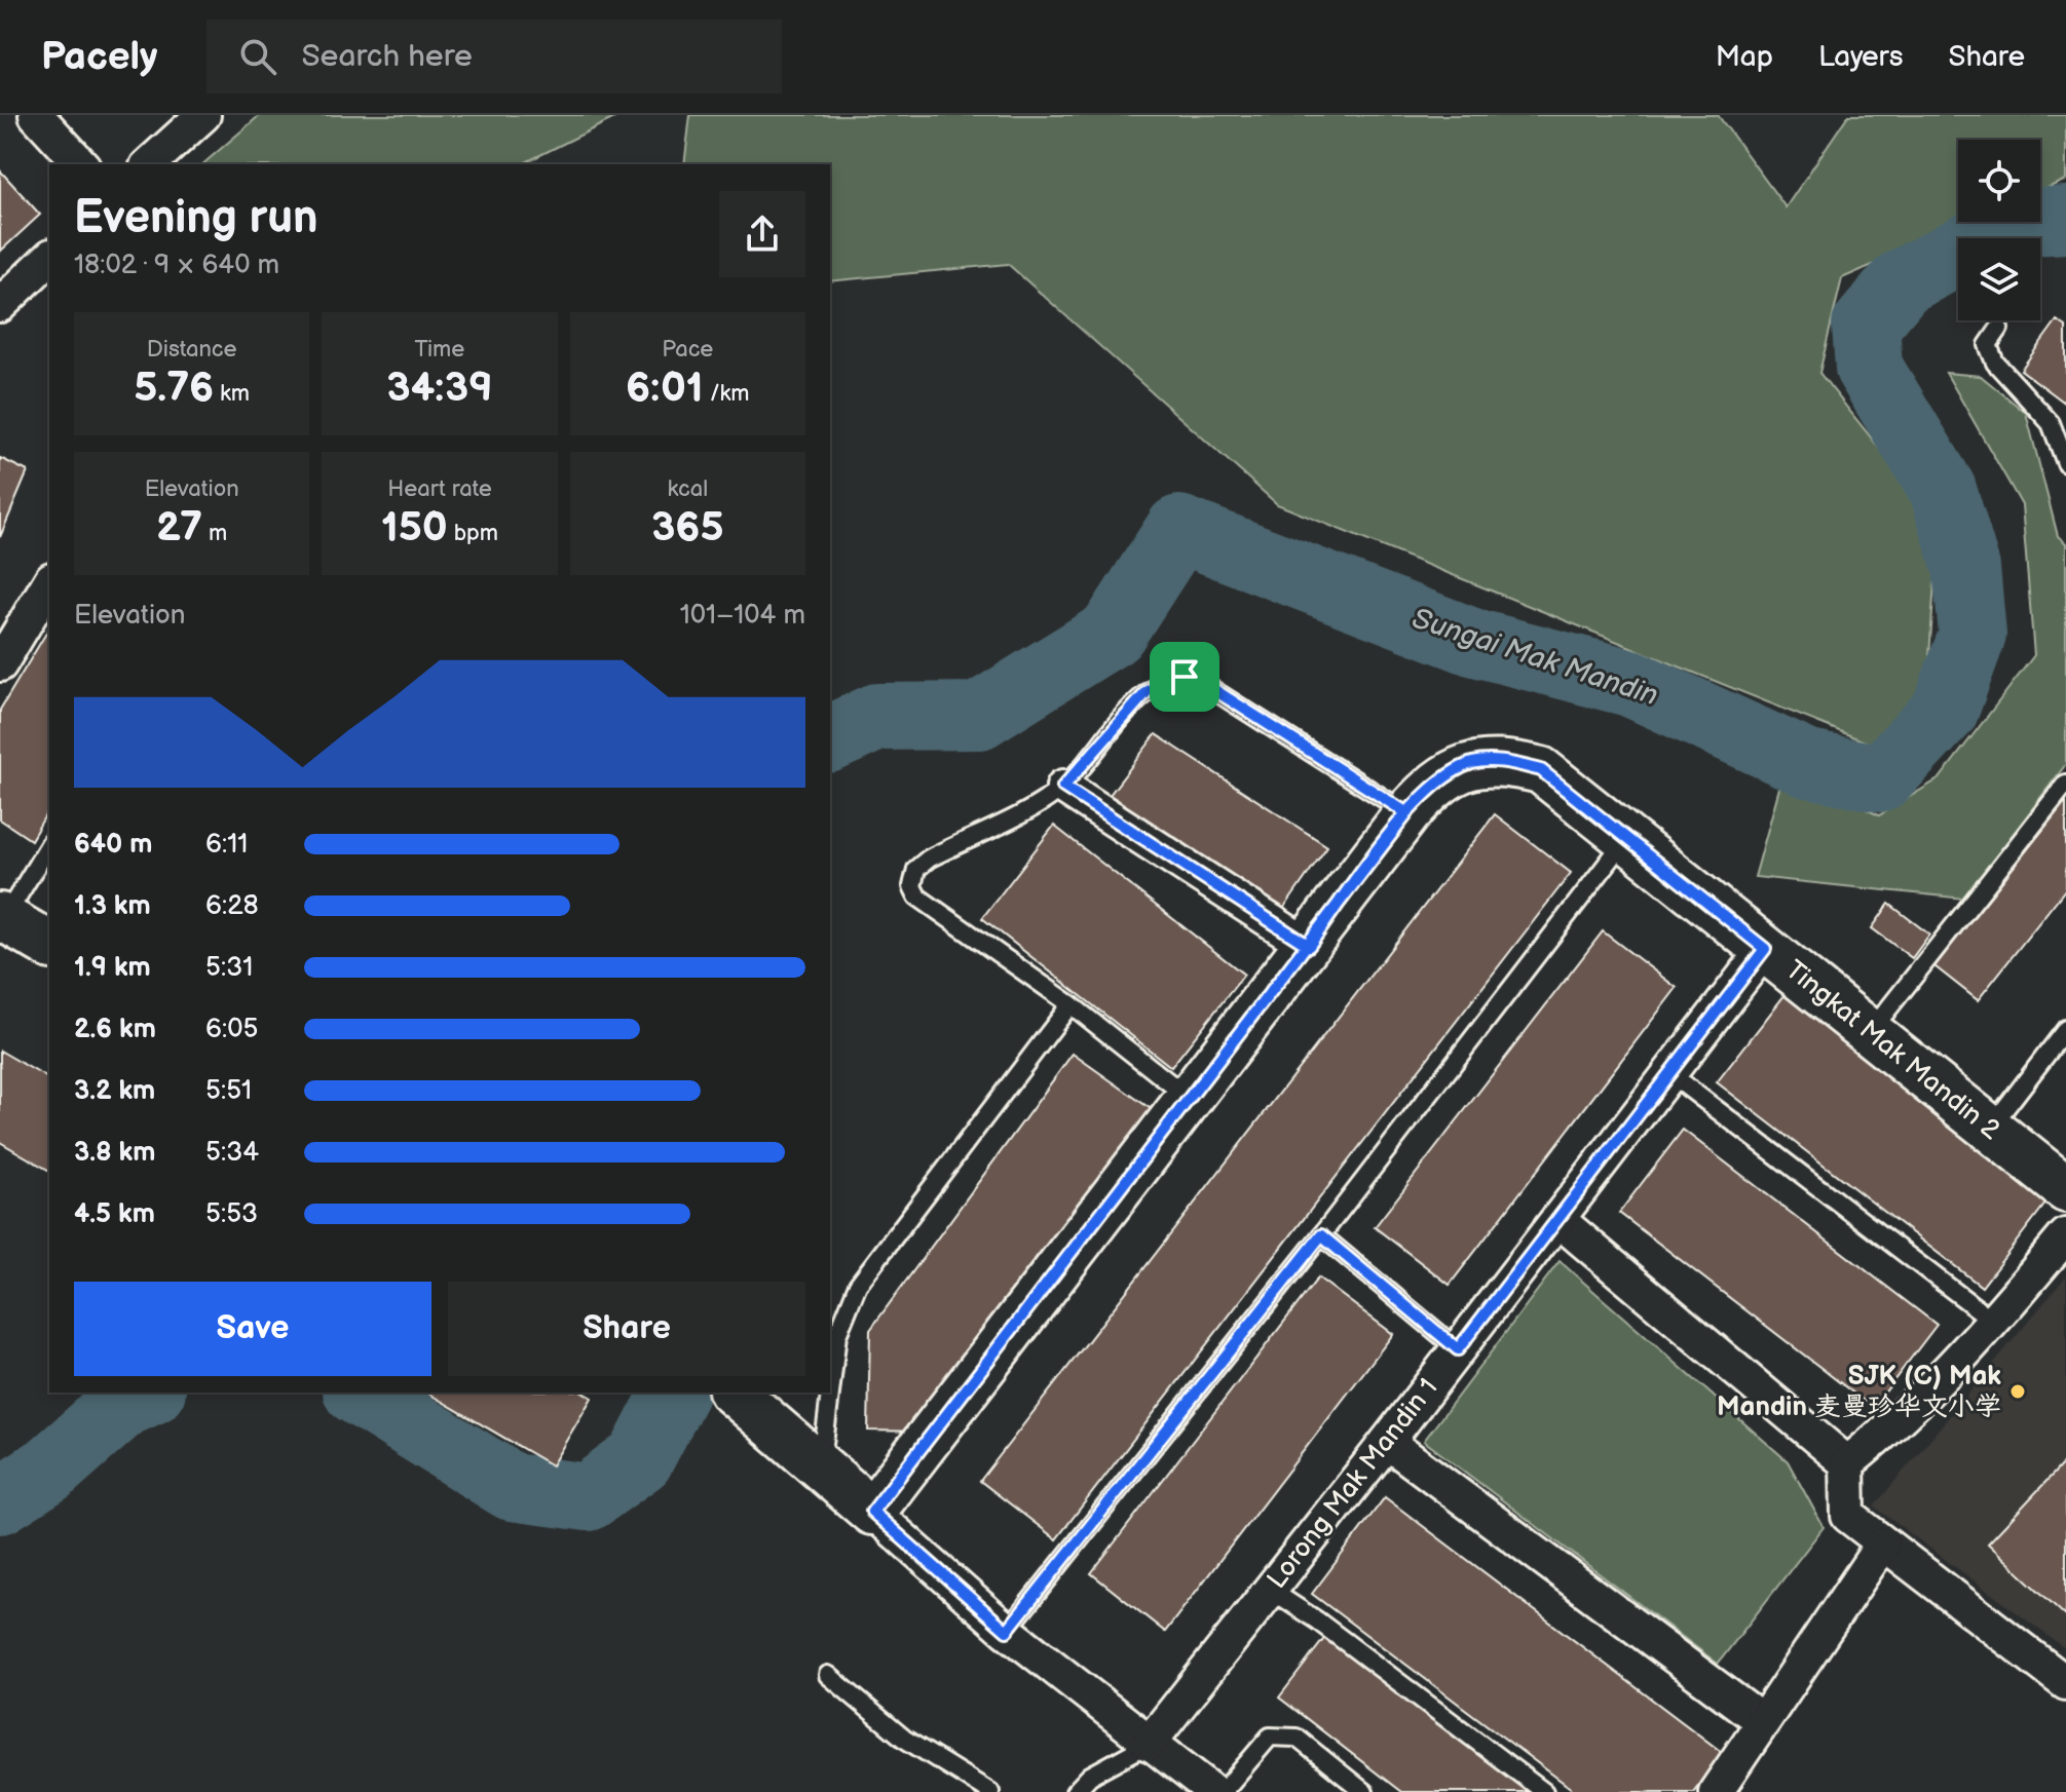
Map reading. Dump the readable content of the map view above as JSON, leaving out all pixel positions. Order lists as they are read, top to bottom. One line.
{"streets":{"street":["Tingkat Mak Mandin 2","Lorong Mak Mandin 1"]},"crossings":[["Tingkat Mak Mandin 2","Lorong Mak Mandin 1"]],"water":["Sungai Mak Mandin"],"places":["SJK (C) Mak Mandin 麦曼珍华文小学"],"page":{"header":"Pacely","search":"Search here","nav":["Map","Layers","Share"],"heading":["Evening run","18:02 · 9 × 640 m"],"stats":[["Distance","5.76 km"],["Time","34:39"],["Pace","6:01 /km"],["Elevation","27 m"],["Heart rate","150 bpm"],["kcal","365"]],"chart":["Elevation","101–104 m"],"list":[{"name":"640 m","note":"6:11"},{"name":"1.3 km","note":"6:28"},{"name":"1.9 km","note":"5:31"},{"name":"2.6 km","note":"6:05"},{"name":"3.2 km","note":"5:51"},{"name":"3.8 km","note":"5:34"},{"name":"4.5 km","note":"5:53"}],"buttons":["Save","Share"]}}
